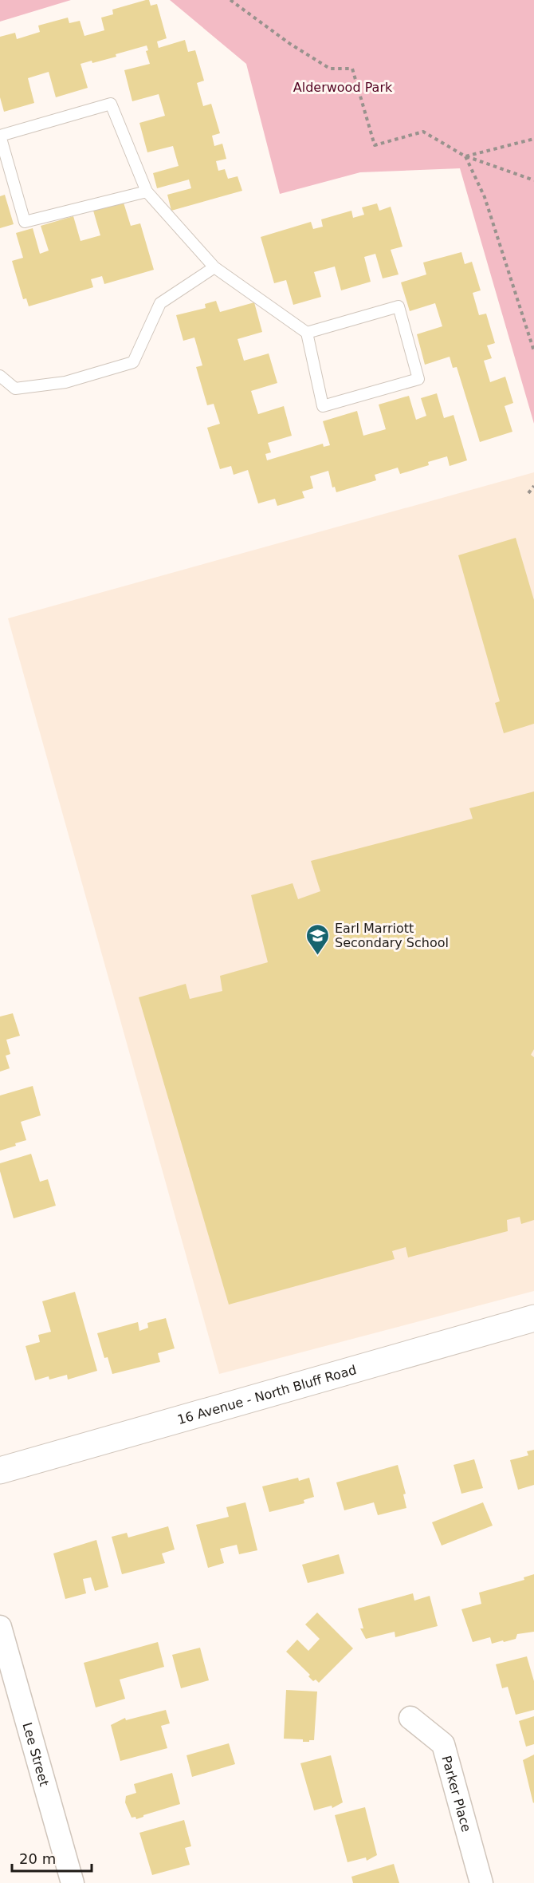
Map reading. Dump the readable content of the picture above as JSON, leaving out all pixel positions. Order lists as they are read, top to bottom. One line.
{"streets":{"main road":["16 Avenue - North Bluff Road"],"street":["Lee Street","Parker Place"]},"parks":["Alderwood Park"],"places":{"school or university":["Earl Marriott Secondary School"]},"scale_bar":"20 m"}
